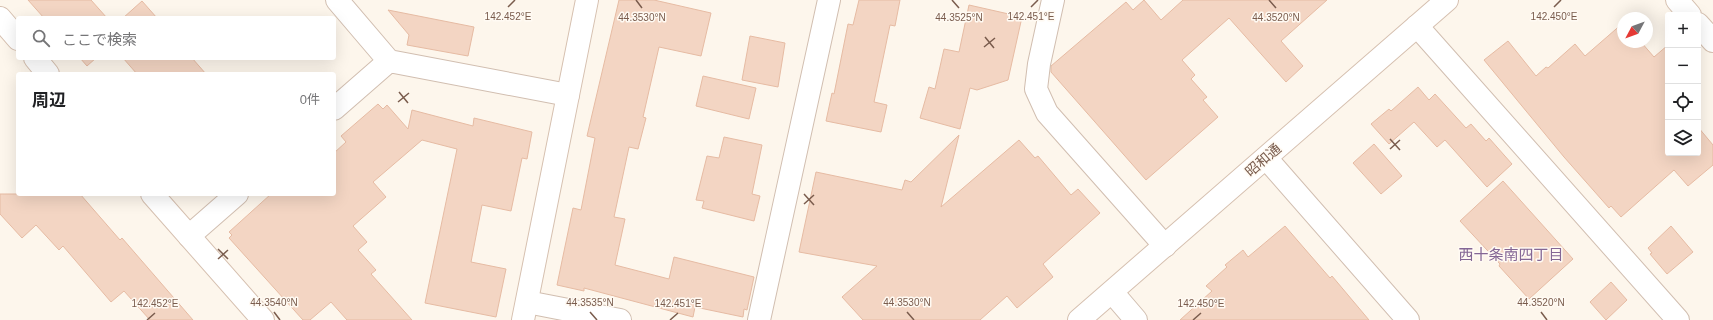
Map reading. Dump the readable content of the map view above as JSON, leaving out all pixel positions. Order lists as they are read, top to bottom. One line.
{"streets":{"street":["昭和通"]},"districts":["西十条南四丁目"],"north":"bottom left","page":{"map_buttons":["+","−"],"search":"ここで検索","heading":["周辺","0件"]},"coordinates":["142.452°E","142.451°E","142.450°E","44.3530°N","44.3525°N","44.3520°N","44.3540°N","44.3535°N"]}
